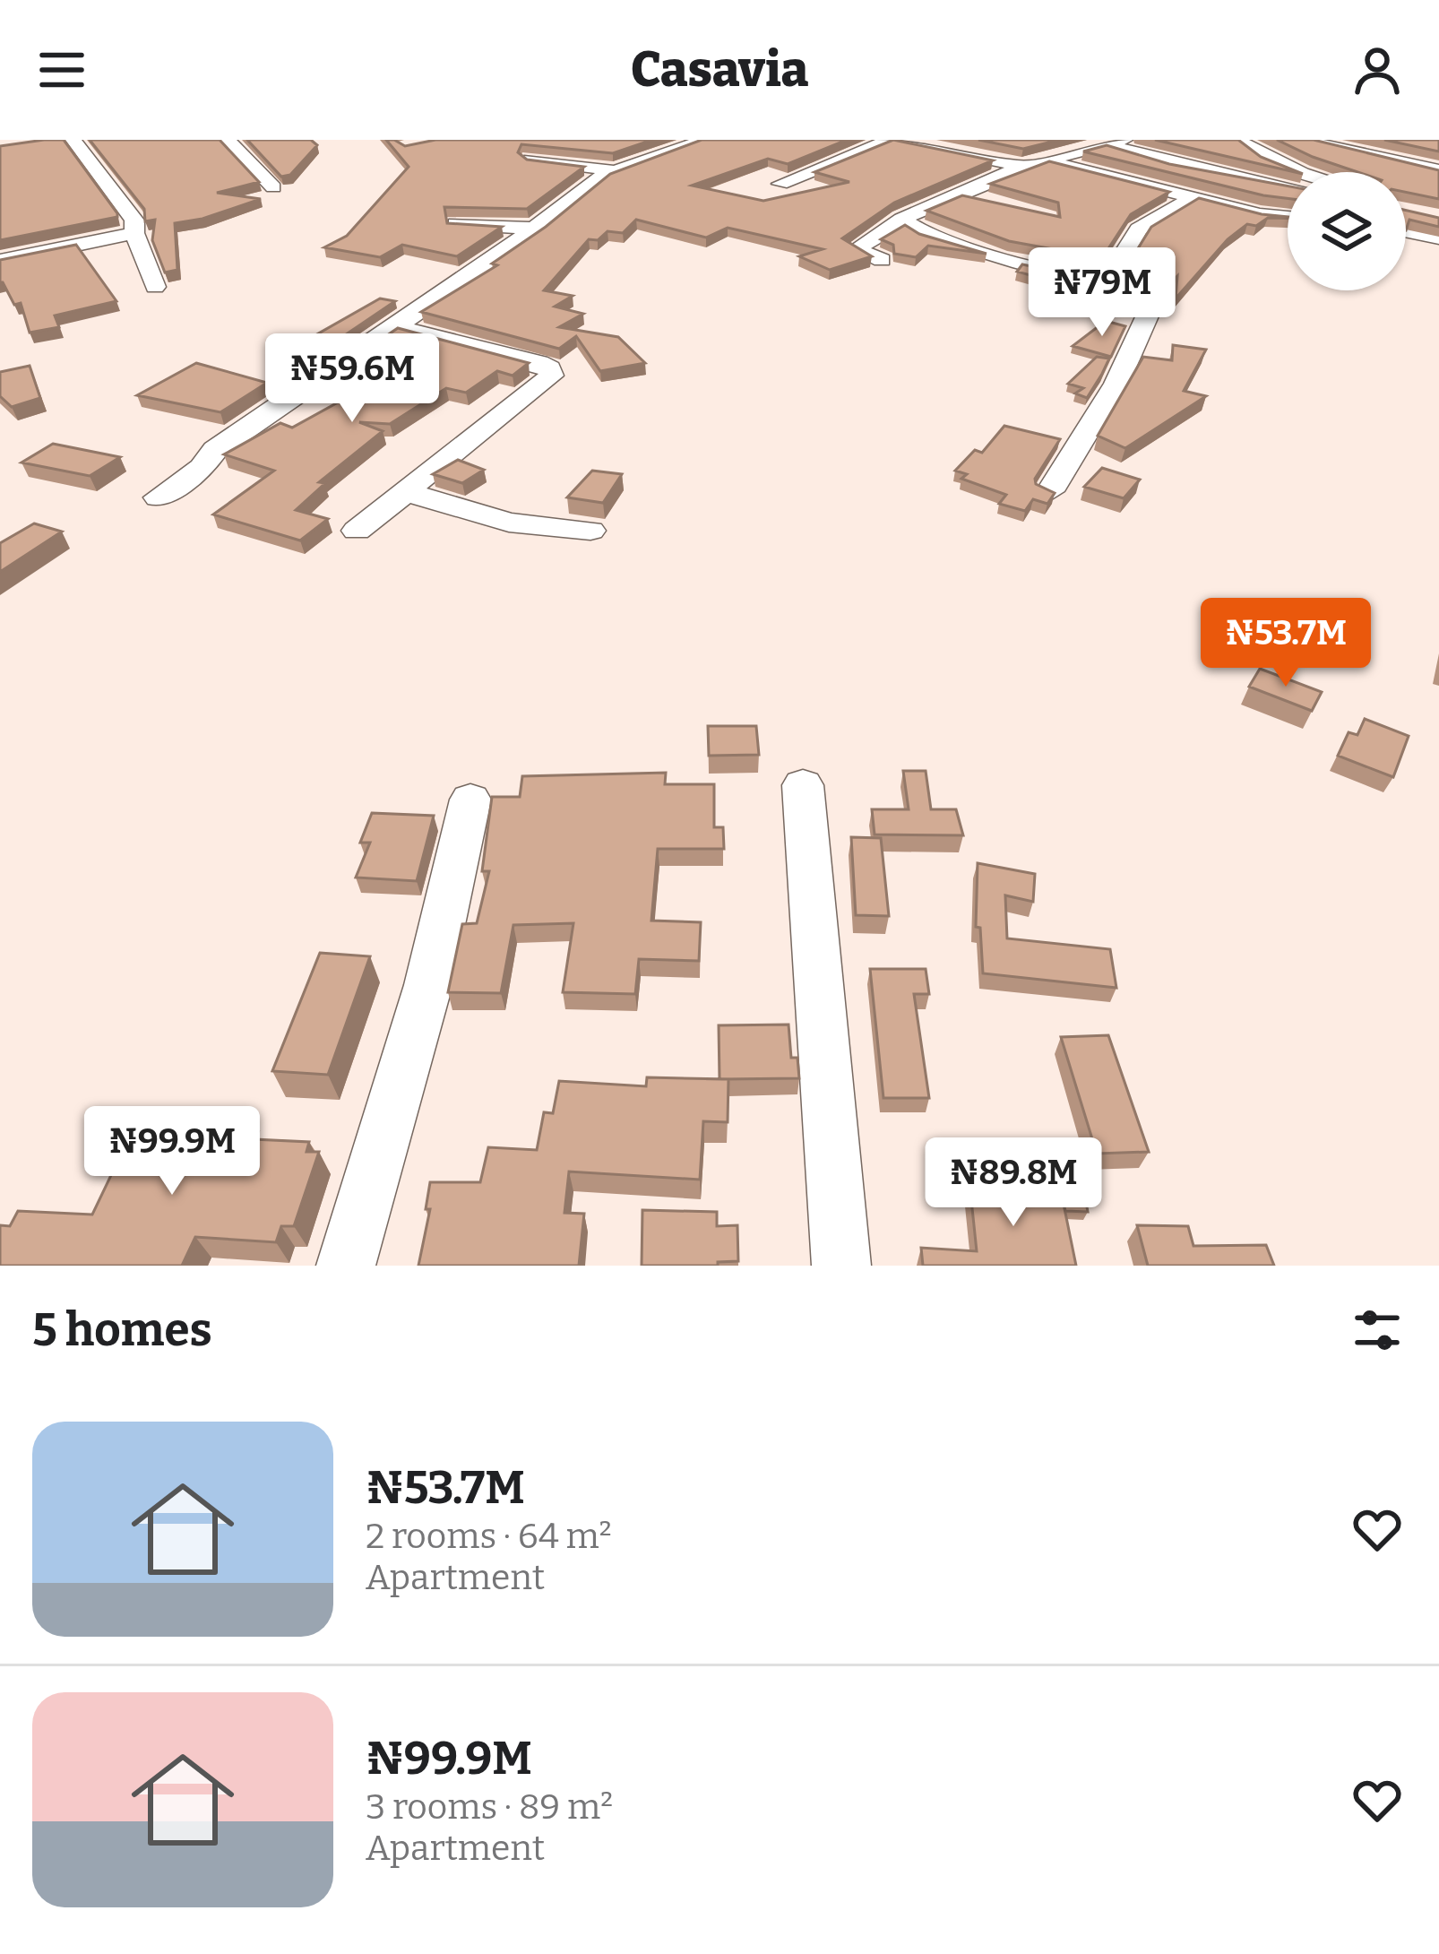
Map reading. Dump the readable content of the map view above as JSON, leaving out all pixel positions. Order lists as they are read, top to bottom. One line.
{"page":{"header":"Casavia","price":["₦79M","₦59.6M","₦53.7M","₦99.9M","₦89.8M"],"heading":"5 homes","list":[{"name":"₦53.7M","note":"2 rooms · 64 m² · Apartment"},{"name":"₦99.9M","note":"3 rooms · 89 m² · Apartment"}]}}
